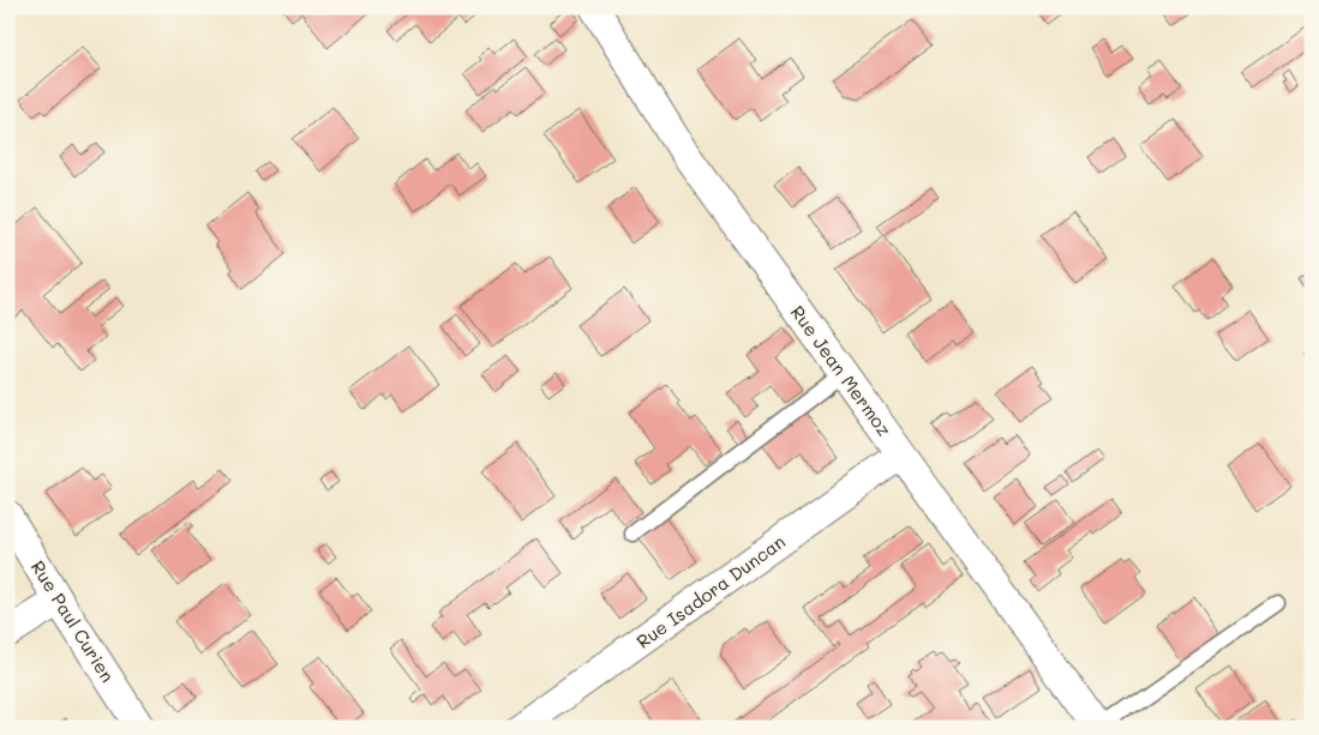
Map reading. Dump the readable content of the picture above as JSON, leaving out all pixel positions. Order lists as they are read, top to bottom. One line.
{"streets":{"street":["Rue Jean Mermoz","Rue Isadora Duncan","Rue Paul Curien"]},"crossings":[["Rue Jean Mermoz","Rue Isadora Duncan"]]}
